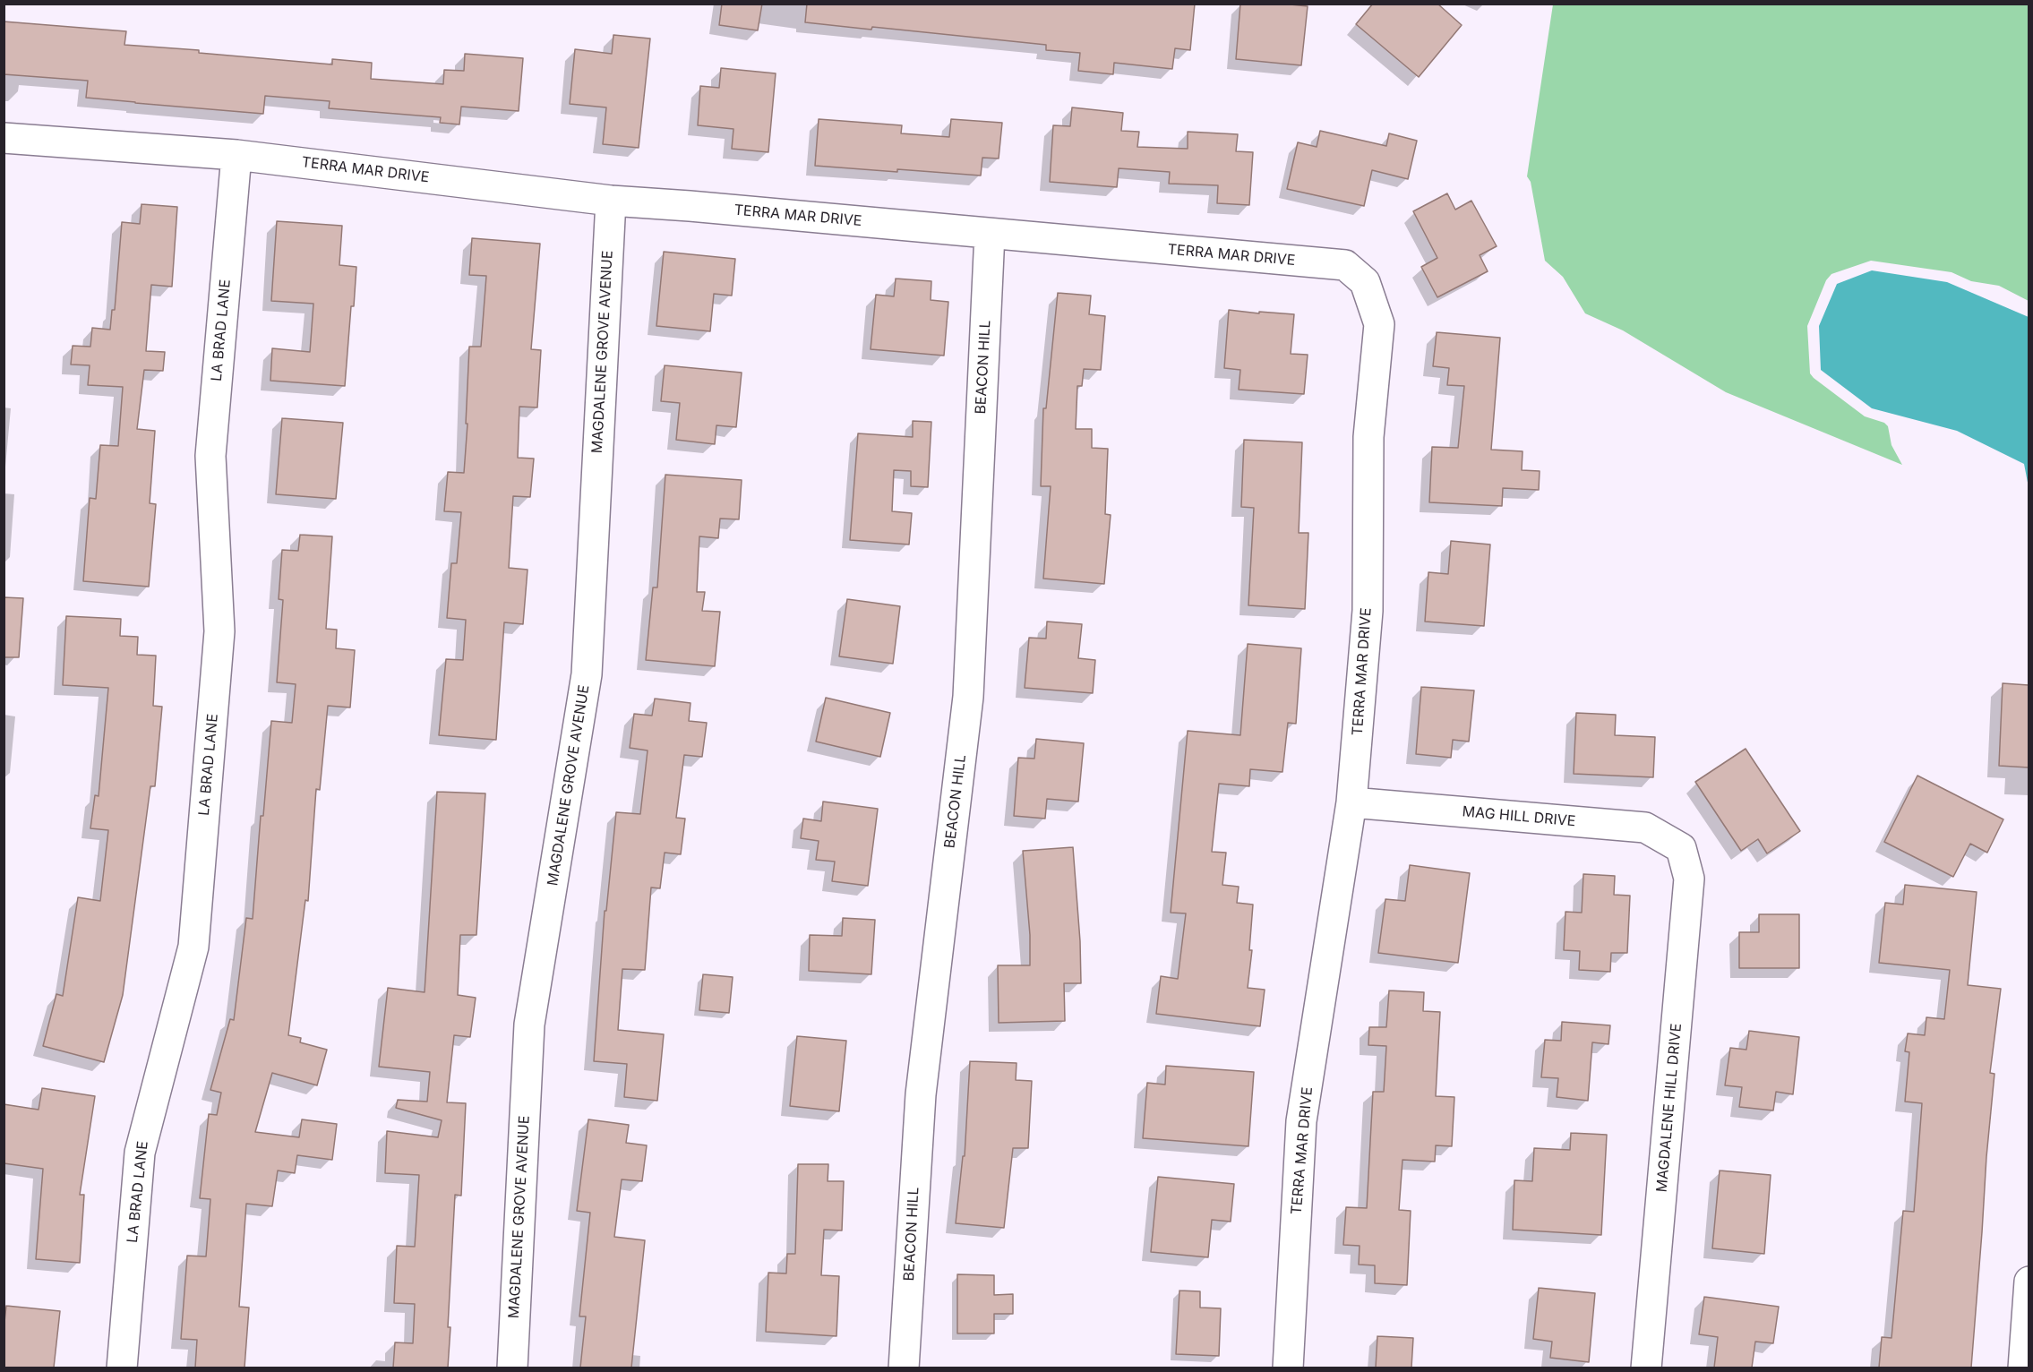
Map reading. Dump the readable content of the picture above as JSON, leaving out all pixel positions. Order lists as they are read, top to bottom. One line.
{"streets":{"street":["TERRA MAR DRIVE","LA BRAD LANE","MAGDALENE GROVE AVENUE","BEACON HILL","MAG HILL DRIVE","MAGDALENE HILL DRIVE"]},"crossings":[["TERRA MAR DRIVE","LA BRAD LANE"],["TERRA MAR DRIVE","MAGDALENE GROVE AVENUE"],["TERRA MAR DRIVE","BEACON HILL"],["TERRA MAR DRIVE","MAG HILL DRIVE"],["MAG HILL DRIVE","MAGDALENE HILL DRIVE"]]}
